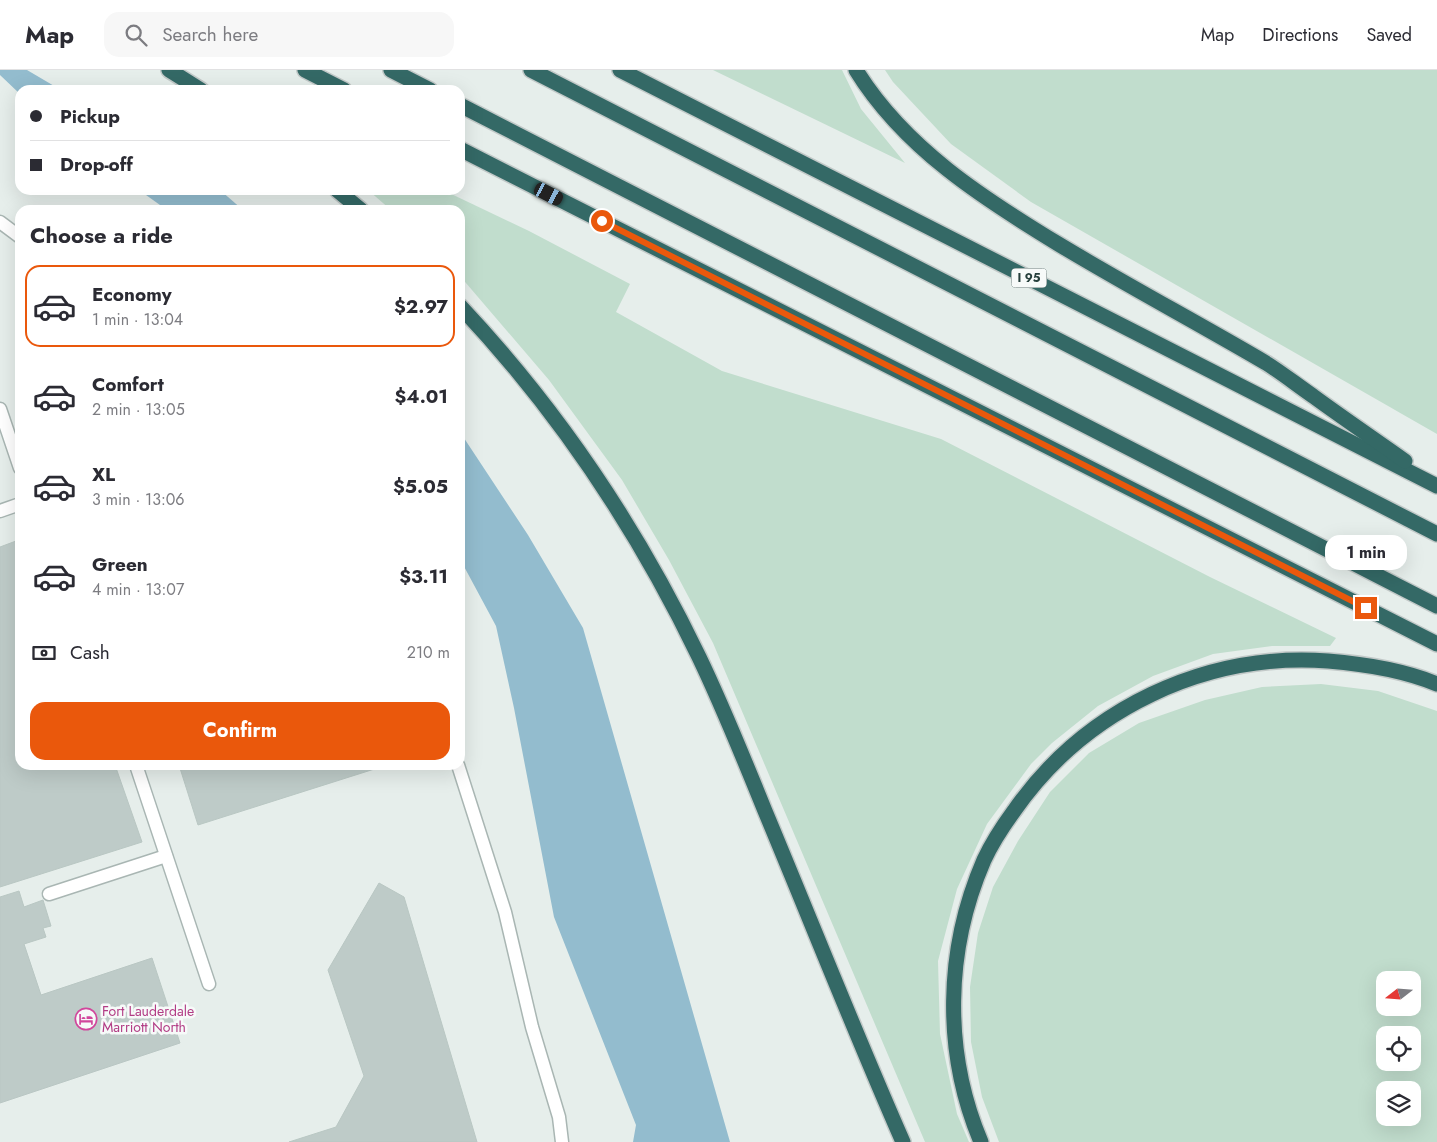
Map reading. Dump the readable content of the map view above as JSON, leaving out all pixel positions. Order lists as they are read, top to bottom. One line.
{"streets":{"highway":["I 95"]},"places":{"hotel":["Fort Lauderdale Marriott North"]},"north":"left","page":{"header":"Map","search":"Search here","nav":["Map","Directions","Saved"],"banner":["Pickup","Drop-off"],"heading":"Choose a ride","list":[{"name":"Economy","note":"1 min · 13:04","value":"$2.97"},{"name":"Comfort","note":"2 min · 13:05","value":"$4.01"},{"name":"XL","note":"3 min · 13:06","value":"$5.05"},{"name":"Green","note":"4 min · 13:07","value":"$3.11"}],"bubble":"1 min","pay":["Cash","210 m"],"buttons":"Confirm"}}
